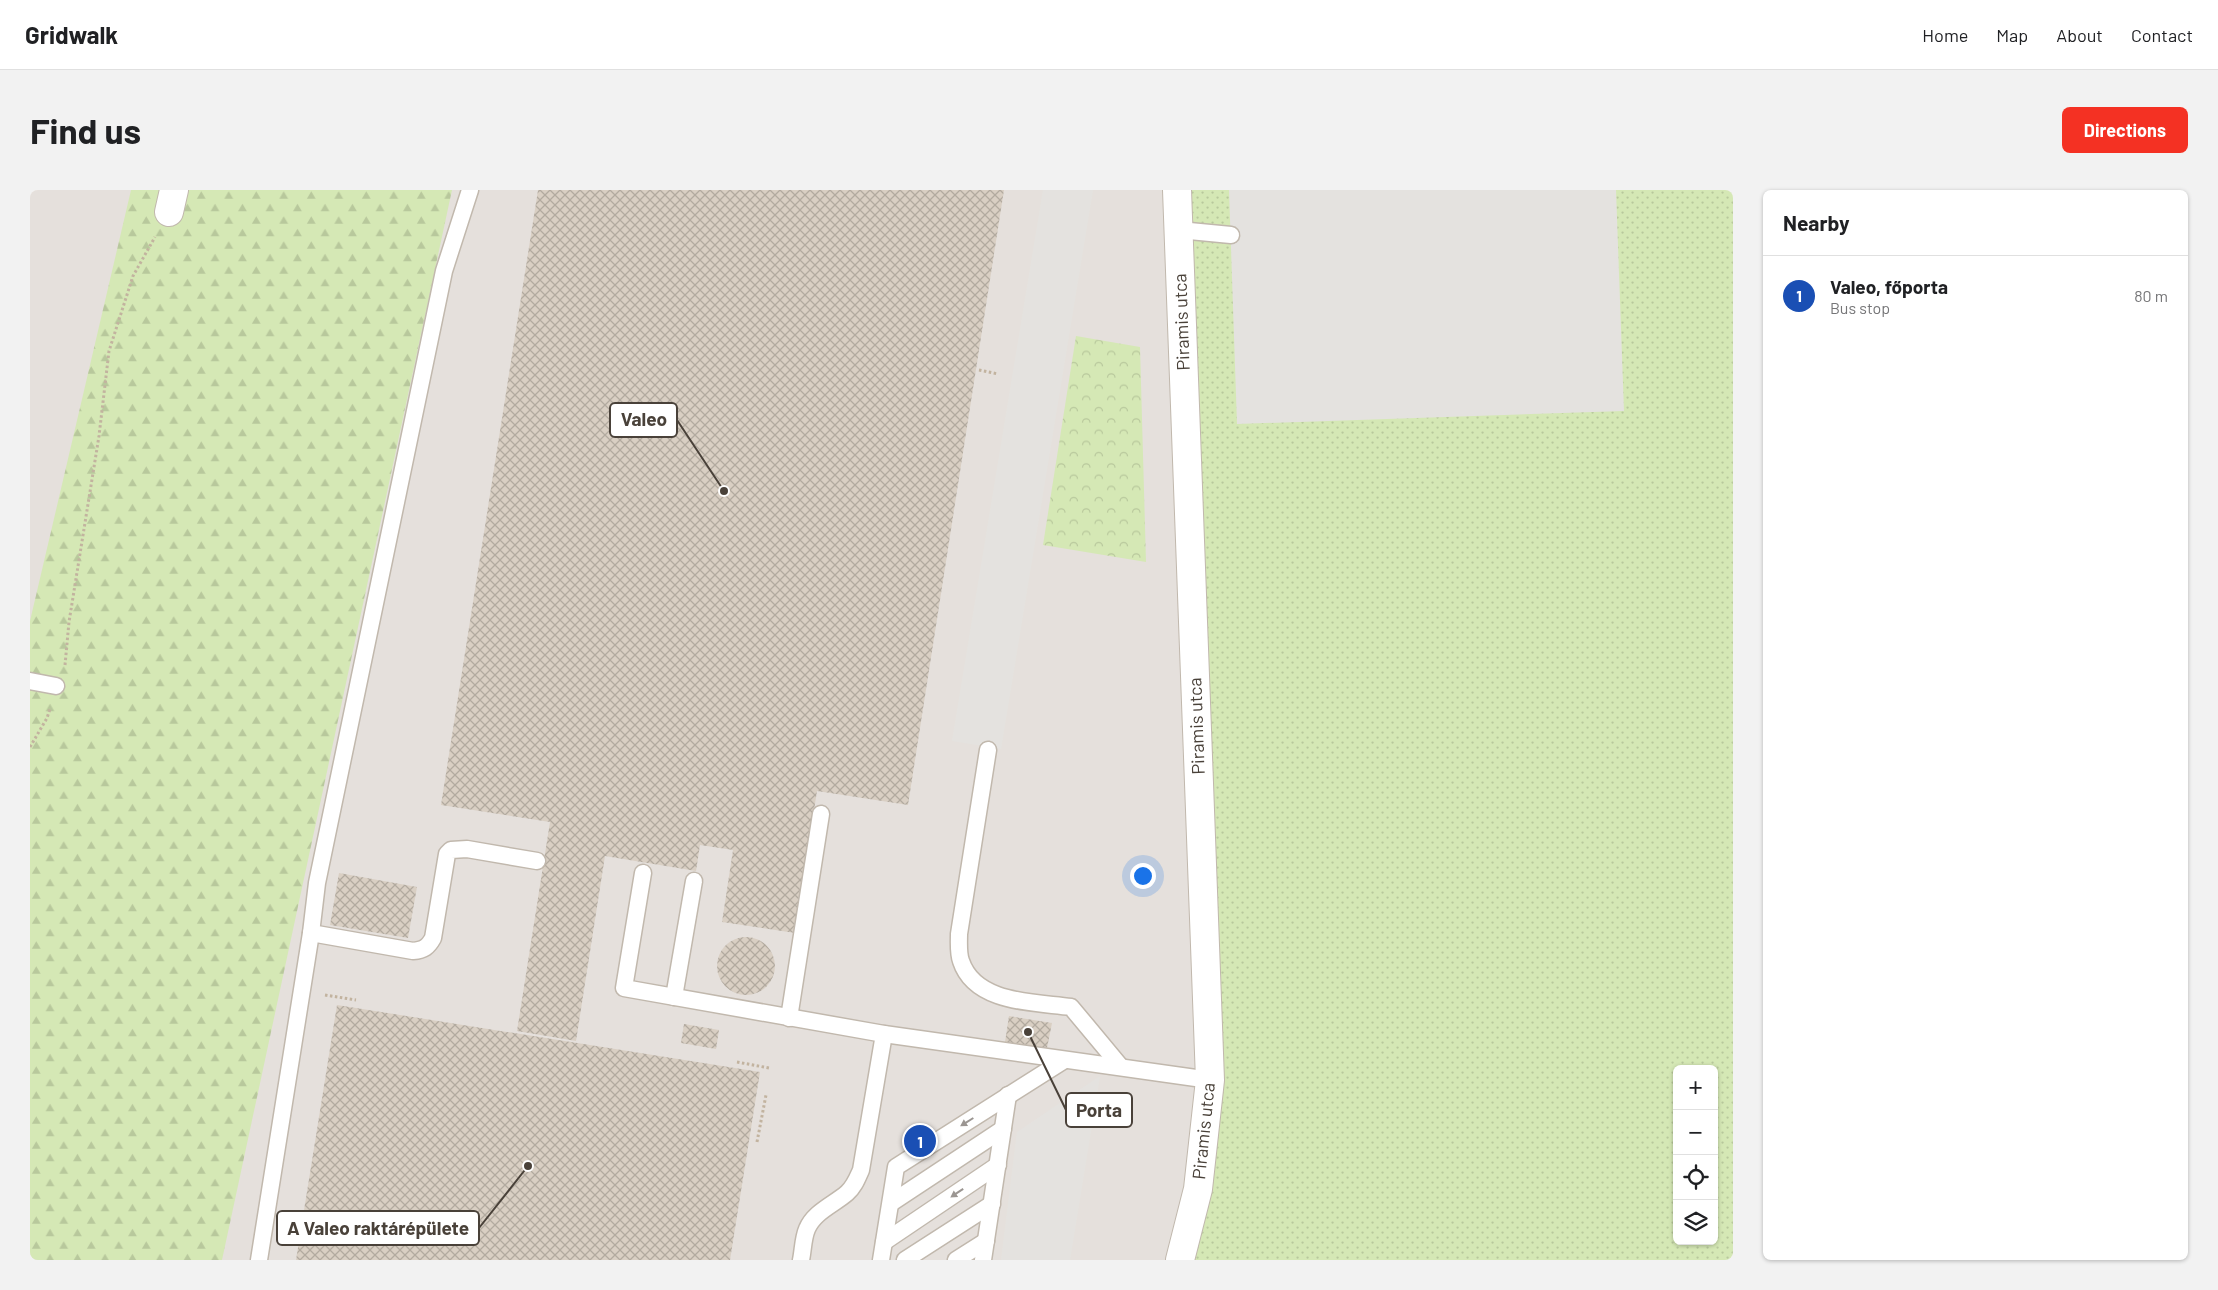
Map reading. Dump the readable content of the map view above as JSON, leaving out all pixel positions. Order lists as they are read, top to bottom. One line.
{"streets":{"street":["Piramis utca"]},"places":["Valeo","Porta","A Valeo raktárépülete"],"page":{"header":"Gridwalk","nav":["Home","Map","About","Contact"],"buttons":"Directions","title":"Find us","heading":"Nearby","list":[{"mark":"1","name":"Valeo, főporta","note":"Bus stop","value":"80 m"}],"map_buttons":["+","−"],"pins":"1"}}
